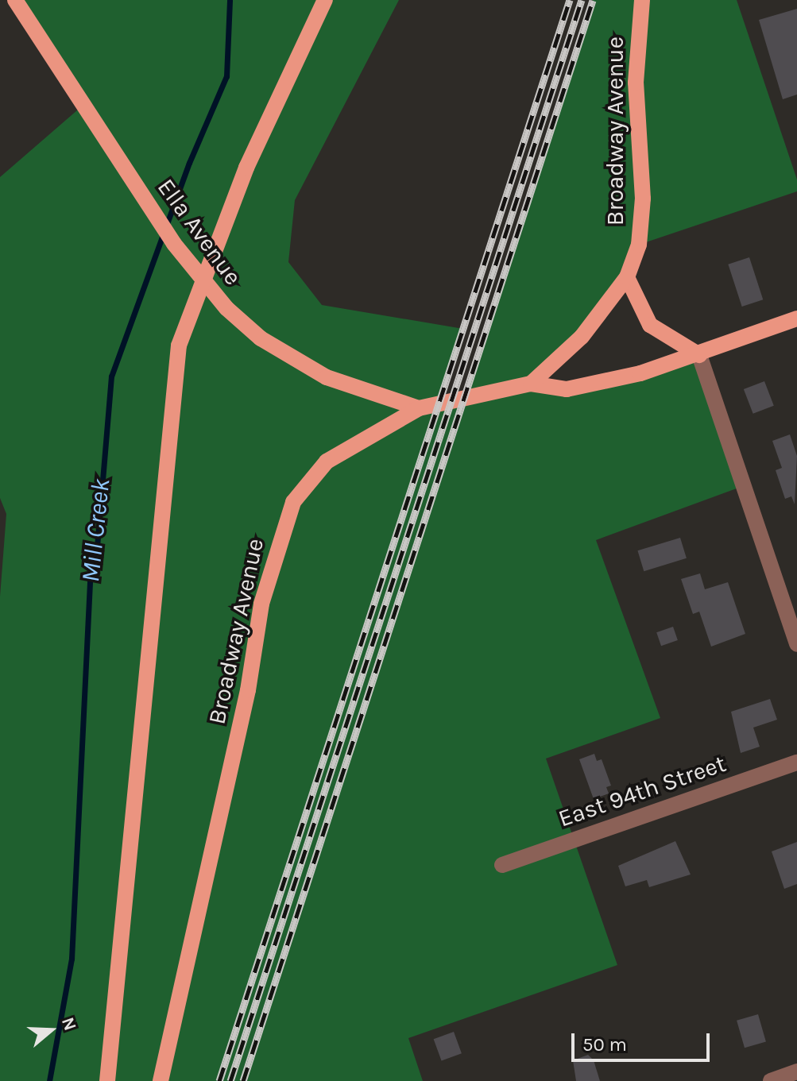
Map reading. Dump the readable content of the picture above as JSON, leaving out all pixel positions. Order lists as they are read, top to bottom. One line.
{"streets":{"main road":["Broadway Avenue","Ella Avenue"],"street":["East 94th Street"]},"crossings":[["Broadway Avenue","Ella Avenue"]],"water":["Mill Creek"],"scale_bar":"50 m","north":"right"}
